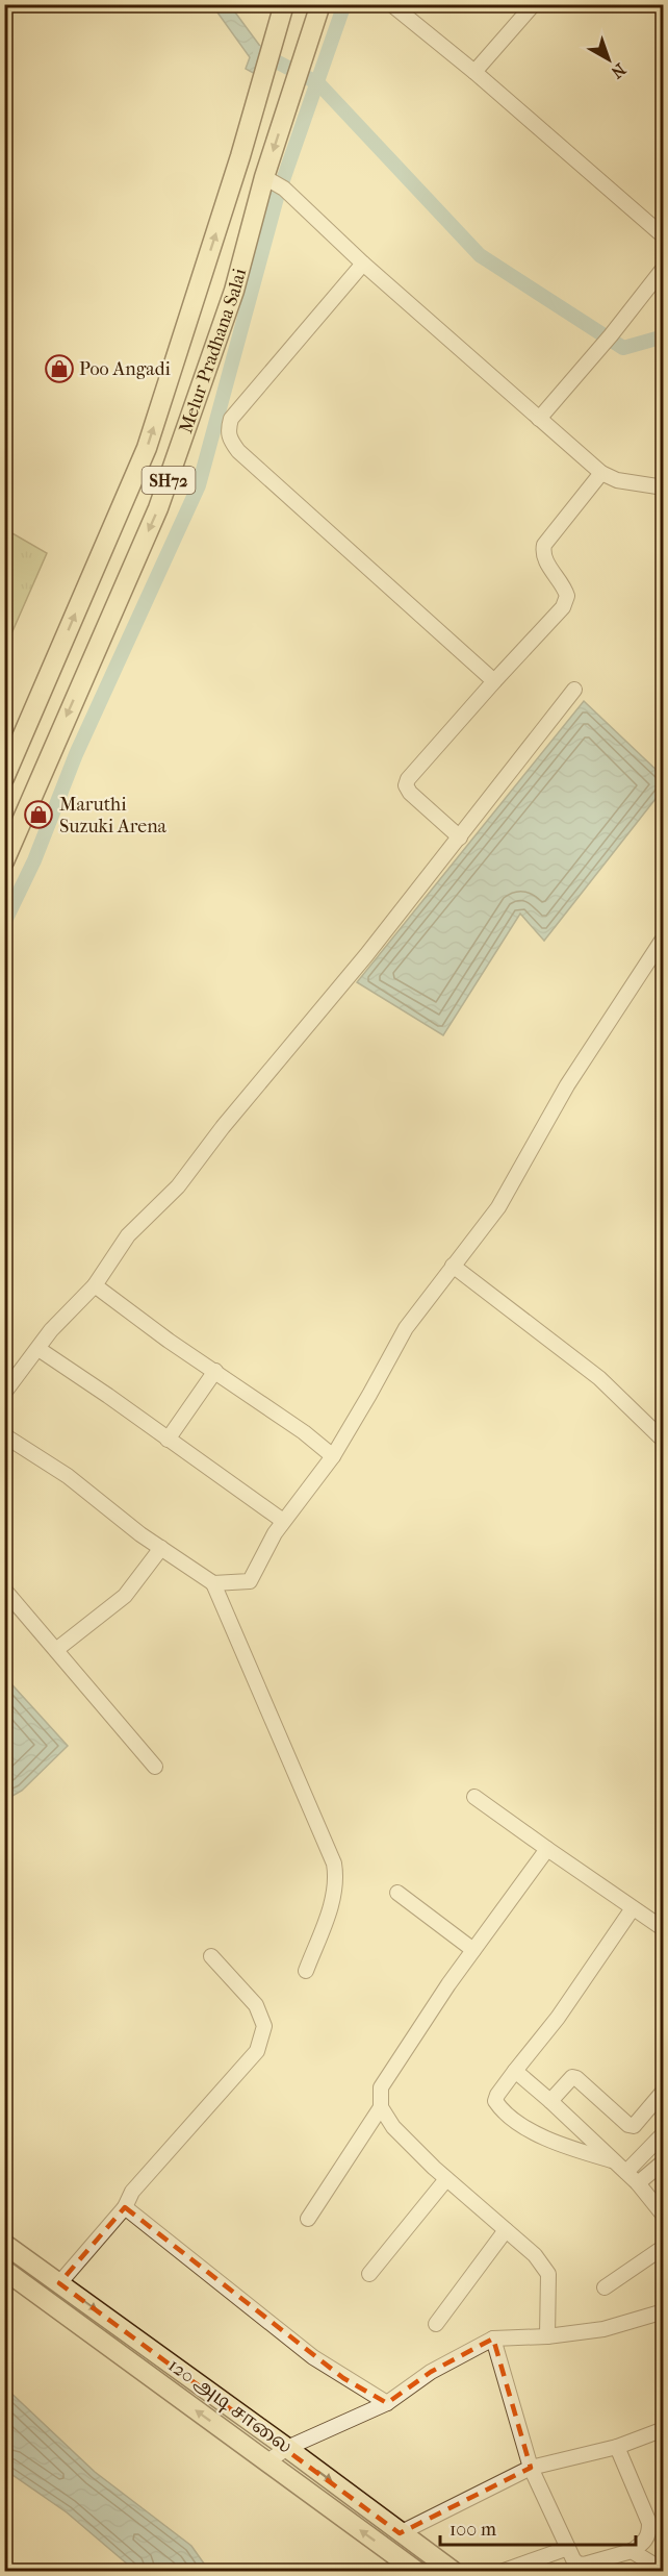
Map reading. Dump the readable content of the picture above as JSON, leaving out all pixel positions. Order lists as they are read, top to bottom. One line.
{"streets":{"main road":["Melur Pradhana Salai","SH72","120 அடி சாலை"]},"places":{"shop":["Poo Angadi","Maruthi Suzuki Arena"]},"scale_bar":"100 m","north":"bottom right"}
